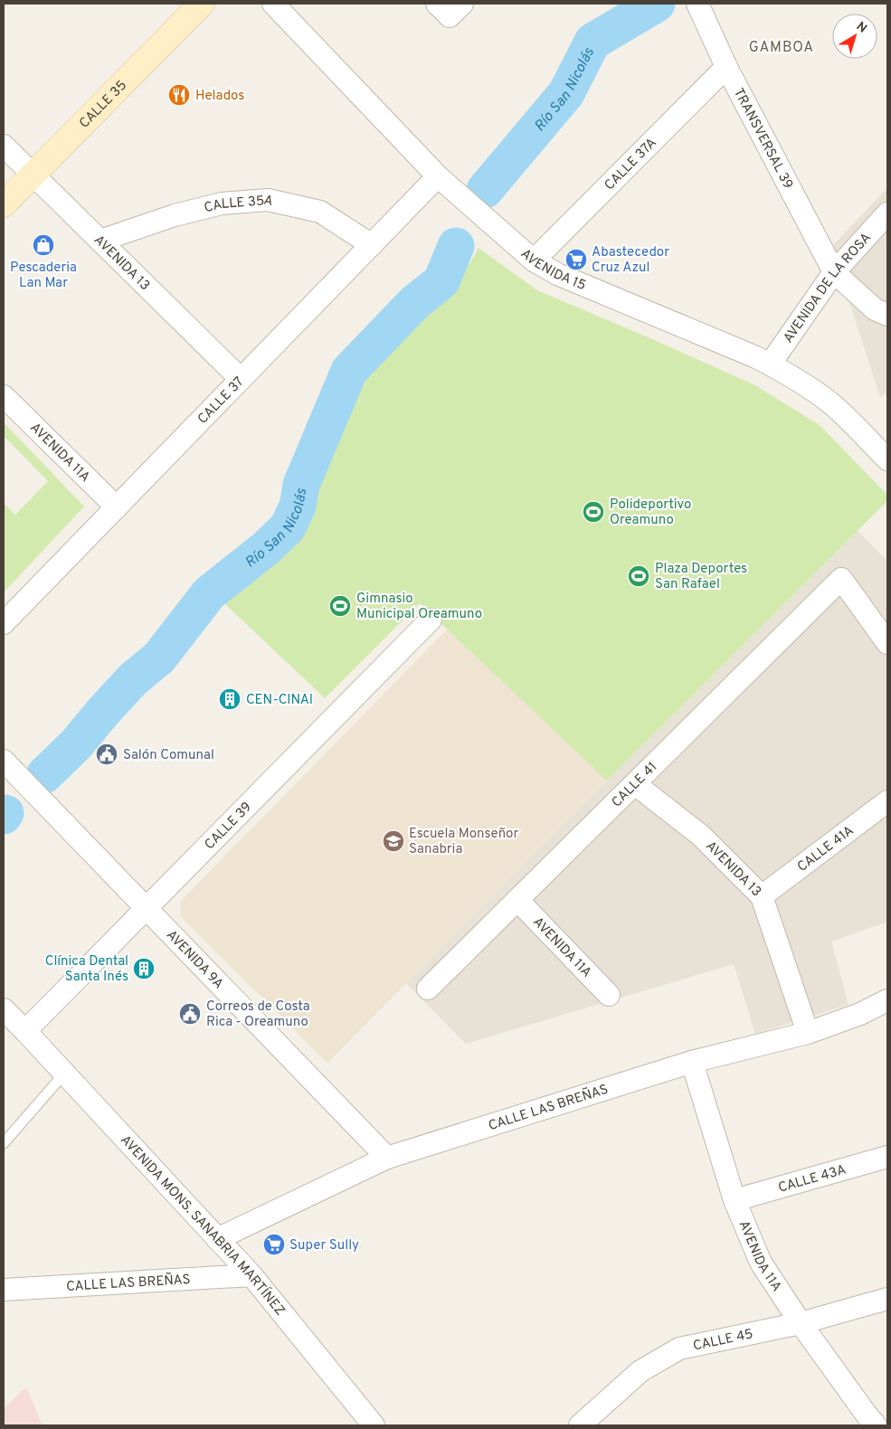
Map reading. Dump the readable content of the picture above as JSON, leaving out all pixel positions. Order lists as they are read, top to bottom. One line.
{"streets":{"main road":["CALLE 35"],"street":["TRANSVERSAL 39","CALLE 37A","CALLE 35A","AVENIDA 13","AVENIDA 15","AVENIDA DE LA ROSA","CALLE 37","AVENIDA 11A","CALLE 41","CALLE 39","CALLE 41A","AVENIDA 9A","CALLE LAS BREÑAS","CALLE 43A","AVENIDA MONS. SANABRIA MARTÍNEZ","CALLE 45"]},"crossings":[["CALLE 35","AVENIDA 13"],["TRANSVERSAL 39","CALLE 37A"],["TRANSVERSAL 39","AVENIDA DE LA ROSA"],["CALLE 37A","AVENIDA 15"],["CALLE 35A","AVENIDA 13"],["CALLE 35A","CALLE 37"],["AVENIDA 13","CALLE 37"],["AVENIDA 13","CALLE 41"],["AVENIDA 13","CALLE 41A"],["AVENIDA 13","CALLE LAS BREÑAS"],["AVENIDA 15","AVENIDA DE LA ROSA"],["AVENIDA 15","CALLE 37"],["CALLE 37","AVENIDA 11A"],["AVENIDA 11A","CALLE 41"],["AVENIDA 11A","CALLE LAS BREÑAS"],["AVENIDA 11A","CALLE 43A"],["AVENIDA 11A","CALLE 45"],["CALLE 39","AVENIDA 9A"],["CALLE 39","AVENIDA MONS. SANABRIA MARTÍNEZ"],["AVENIDA 9A","CALLE LAS BREÑAS"],["CALLE LAS BREÑAS","AVENIDA MONS. SANABRIA MARTÍNEZ"]],"districts":["GAMBOA"],"water":["Río San Nicolás"],"places":{"restaurant":["Helados"],"shop":["Pescaderia Lan Mar"],"supermarket":["Abastecedor Cruz Azul","Super Sully"],"sports":["Polideportivo Oreamuno","Plaza Deportes San Rafael","Gimnasio Municipal Oreamuno"],"building":["CEN-CINAI","Clínica Dental Santa Inés"],"public building":["Salón Comunal","Correos de Costa Rica - Oreamuno"],"school or university":["Escuela Monseñor Sanabria"]},"north":"top right"}
